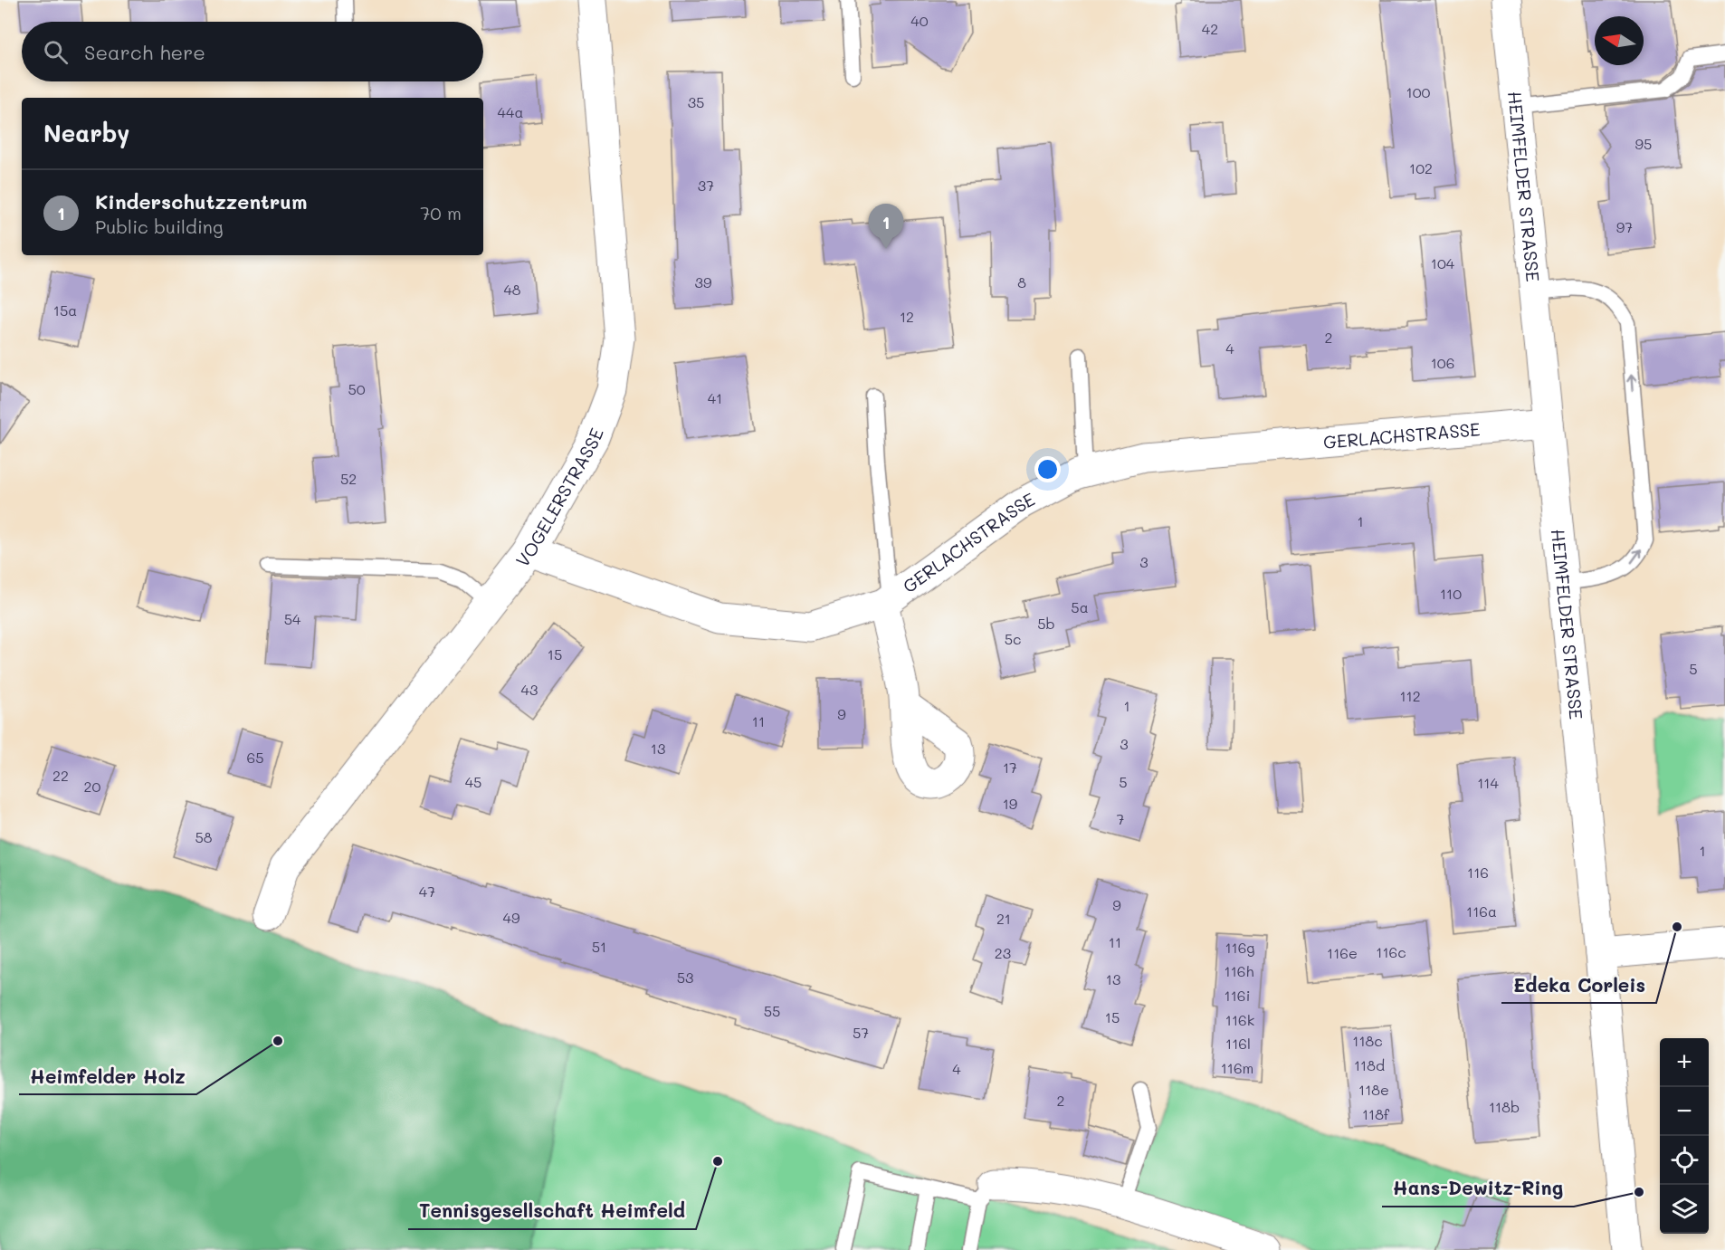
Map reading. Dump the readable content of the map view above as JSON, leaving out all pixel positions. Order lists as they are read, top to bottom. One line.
{"streets":{"street":["HEIMFELDER STRASSE","GERLACHSTRASSE","VOGELERSTRASSE"]},"crossings":[["HEIMFELDER STRASSE","GERLACHSTRASSE"],["GERLACHSTRASSE","VOGELERSTRASSE"]],"places":["Edeka Corleis","Heimfelder Holz","Tennisgesellschaft Heimfeld","Hans-Dewitz-Ring"],"house_numbers":["40","42","100","35","44a","95","102","37","97","104","39","8","48","15a","12","2","4","106","50","41","52","1","3","110","5a","54","5b","5c","15","5","43","112","1","9","11","3","13","65","17","22","45","5","114","20","19","7","58","1","116","47","9","116a","49","21","11","51","116g","116c","23","116e","116h","53","13","116i","55","15","116k","57","118c","116l","118d","116m","4","118e","2","118b","118f"],"north":"left","page":{"search":"Search here","heading":"Nearby","list":[{"mark":"1","name":"Kinderschutzzentrum","note":"Public building","value":"70 m"}],"pins":"1","map_buttons":["+","−"]}}
